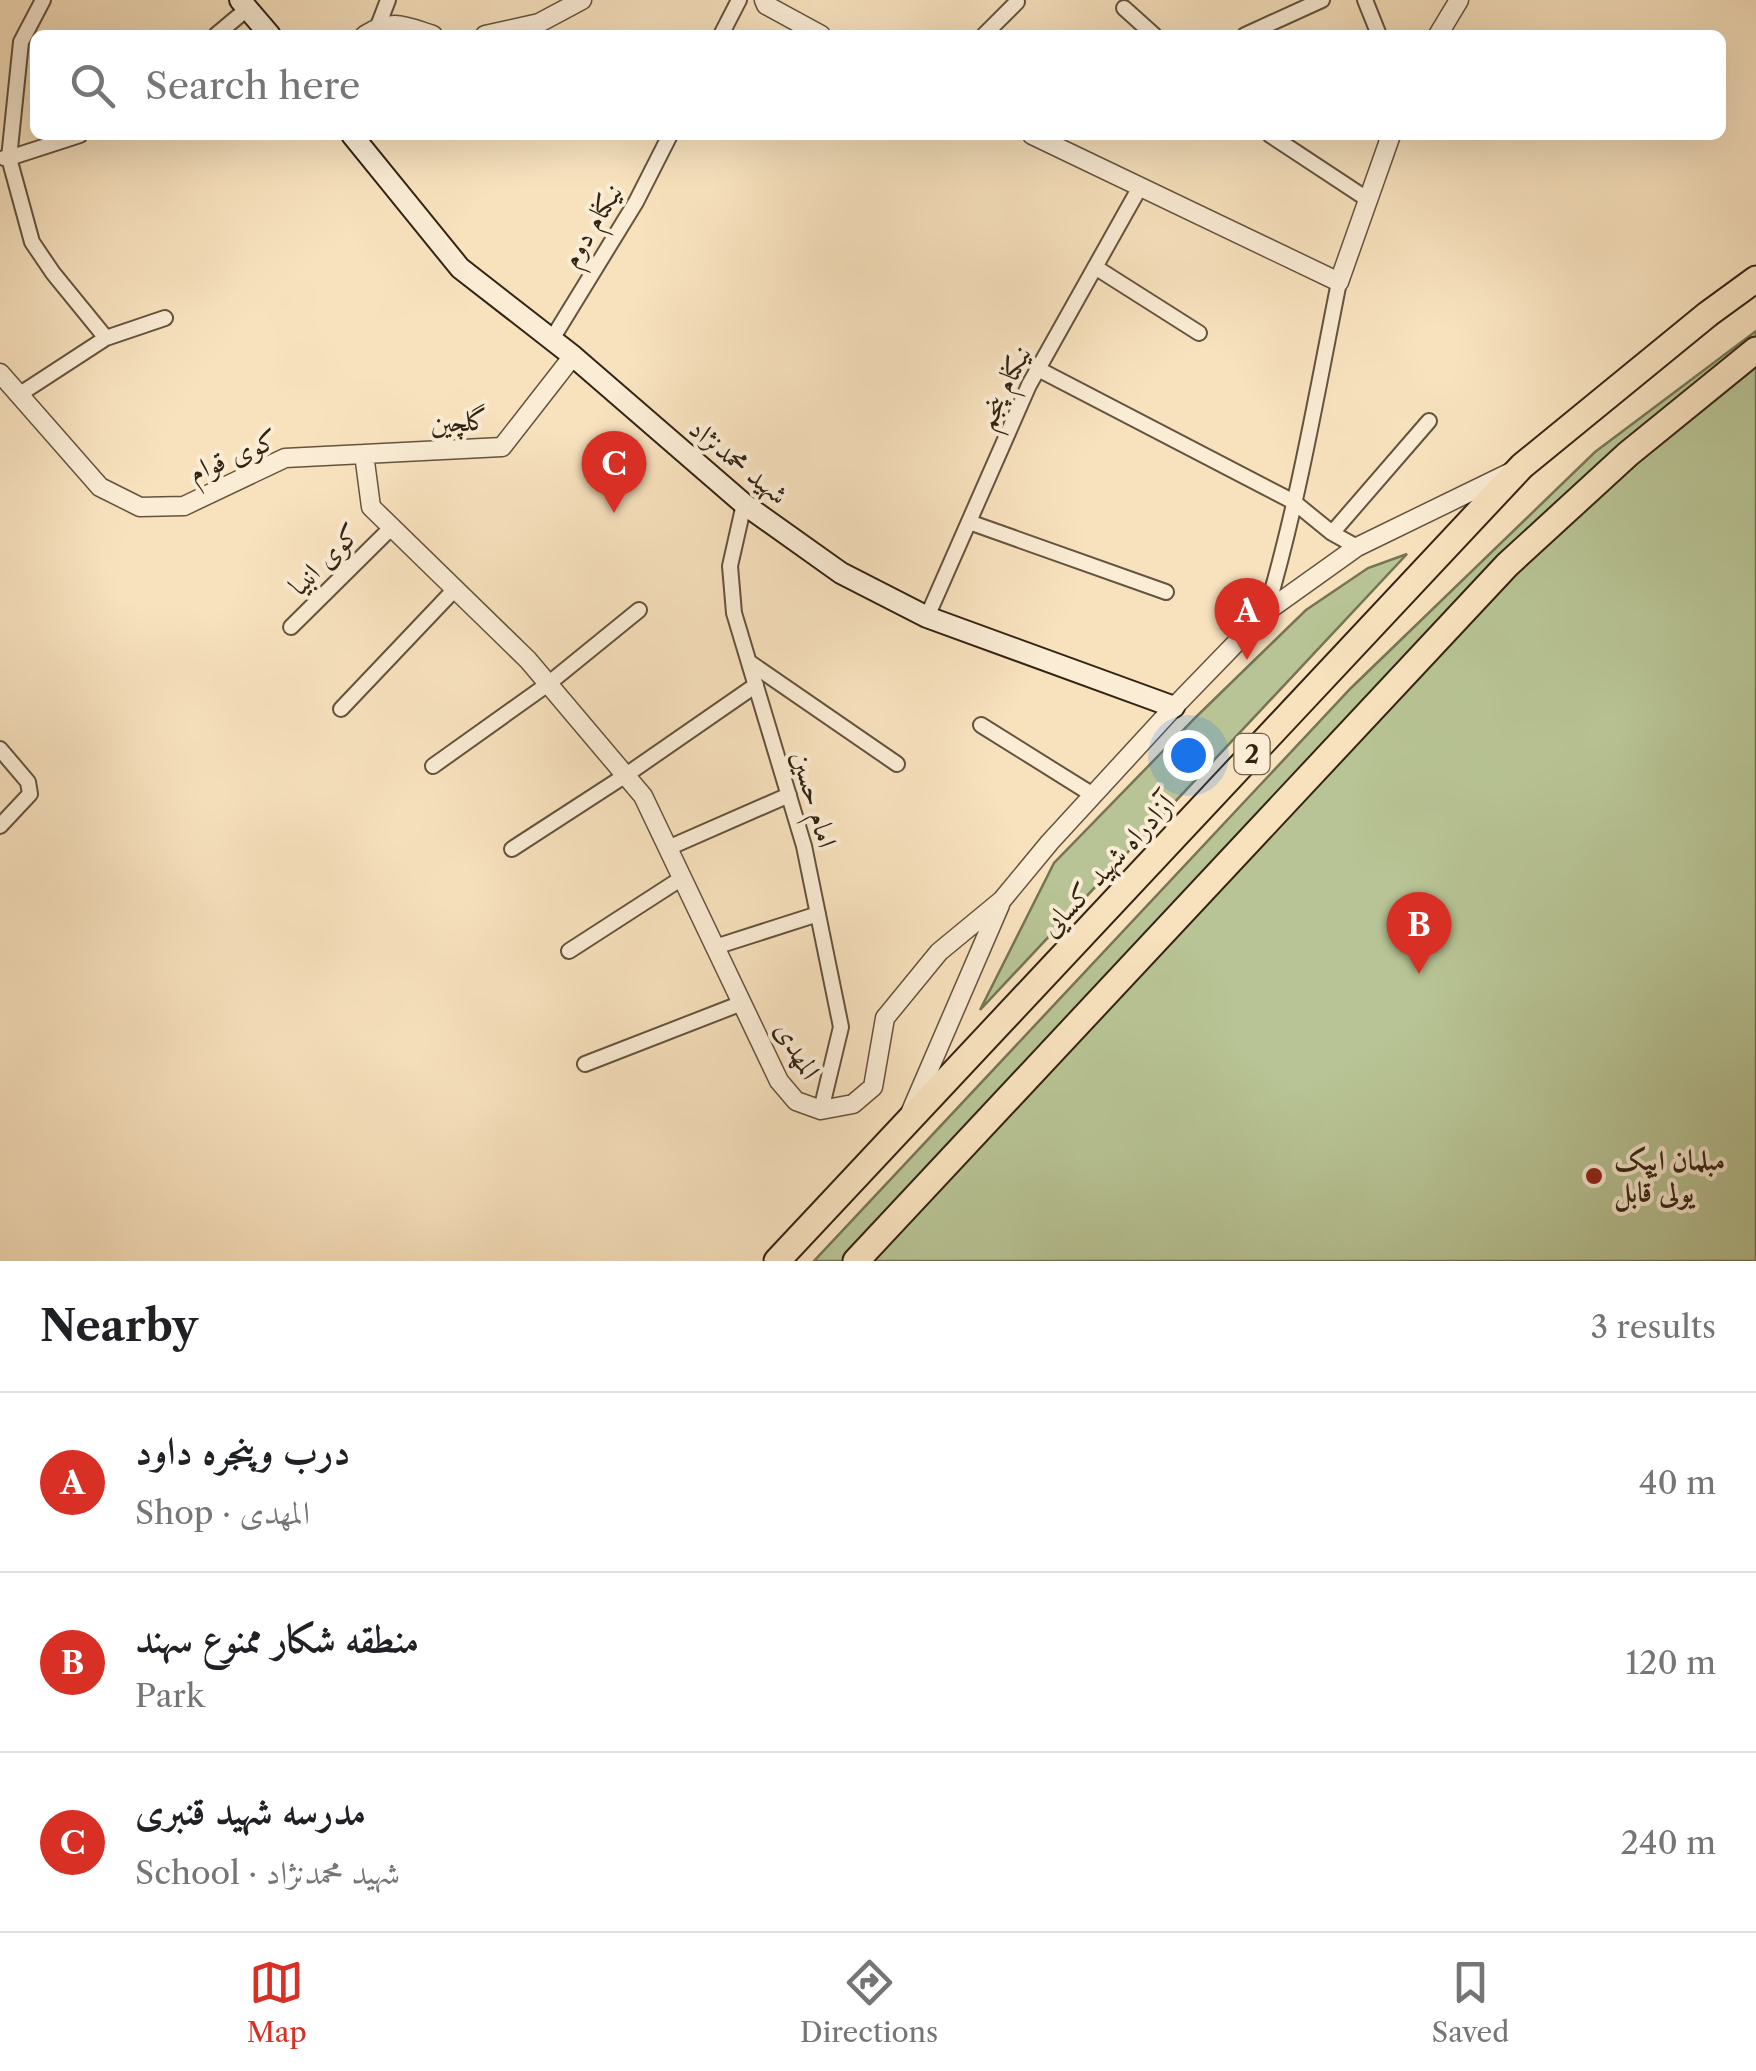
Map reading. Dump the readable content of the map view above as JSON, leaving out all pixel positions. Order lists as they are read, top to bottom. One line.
{"streets":{"highway":["2","آزادراه شهید کسایی"],"main road":["شهید محمدنژاد"],"street":["نیکنام دوم","نیکنام پنجم","گلچین","کوی قوام","کوی انبیا","امام حسین","المهدی"]},"crossings":[["نیکنام دوم","شهید محمدنژاد"],["نیکنام پنجم","شهید محمدنژاد"],["گلچین","کوی قوام"],["گلچین","شهید محمدنژاد"],["گلچین","المهدی"],["کوی قوام","المهدی"],["شهید محمدنژاد","امام حسین"],["شهید محمدنژاد","المهدی"],["کوی انبیا","المهدی"],["امام حسین","المهدی"],["آزادراه شهید کسایی","المهدی"]],"places":["مبلمان ایپک یولی قابل"],"page":{"search":"Search here","pins":["C","A","B"],"heading":["Nearby","3 results"],"list":[{"mark":"A","name":"درب وپنجره داود","note":"Shop · المهدی","value":"40 m"},{"mark":"B","name":"منطقه شکار ممنوع سهند","note":"Park","value":"120 m"},{"mark":"C","name":"مدرسه شهید قنبری","note":"School · شهید محمدنژاد","value":"240 m"}],"nav":["Map","Directions","Saved"]}}
